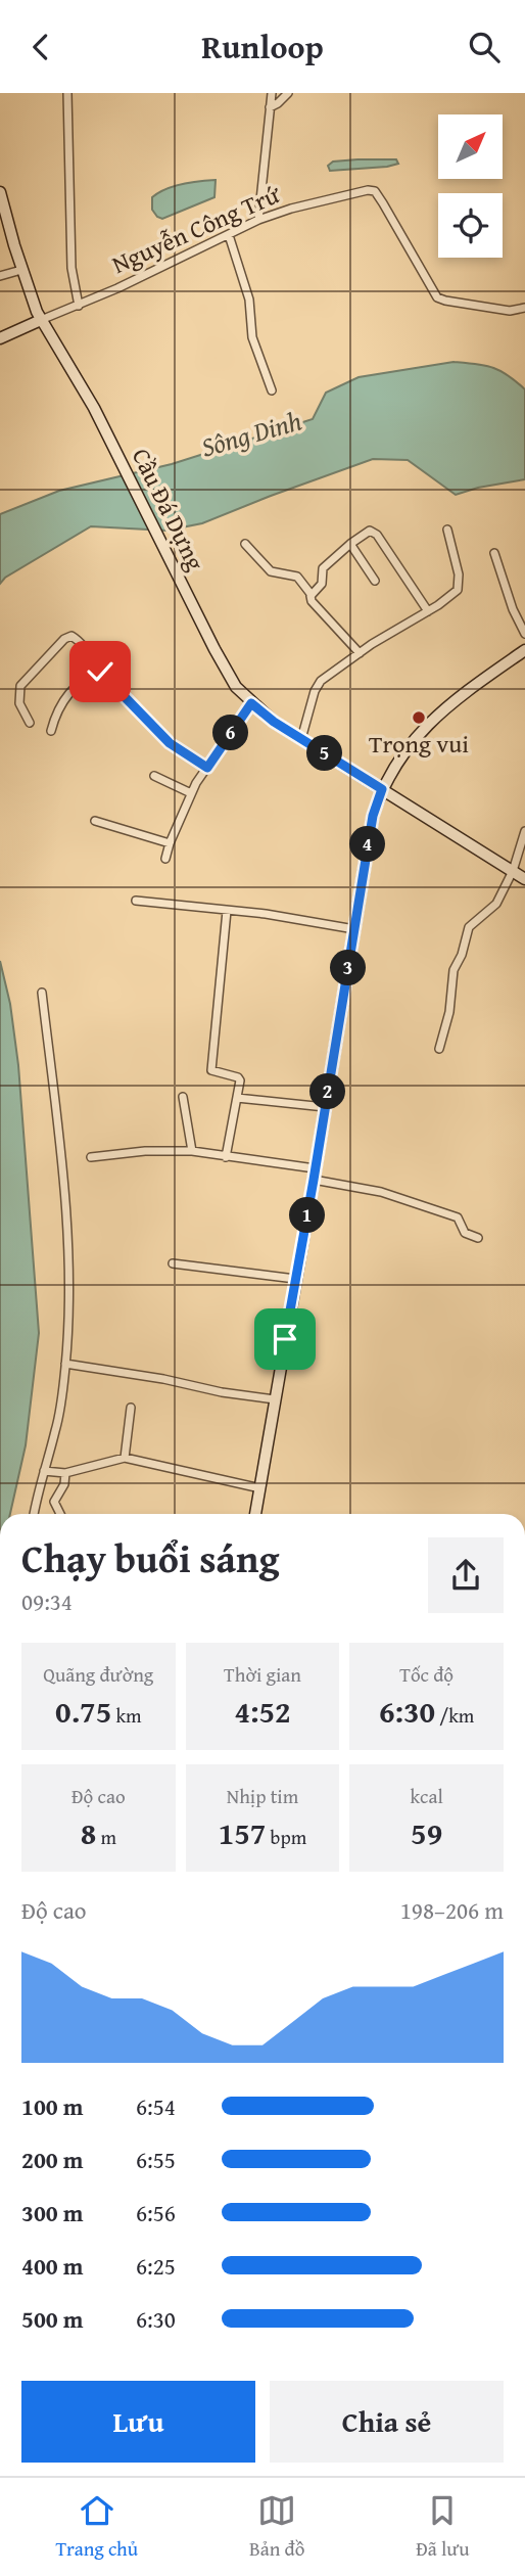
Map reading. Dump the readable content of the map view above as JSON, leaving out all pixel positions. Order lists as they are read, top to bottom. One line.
{"streets":{"main road":["Nguyễn Công Trứ","Cầu Đá Dựng"]},"crossings":[["Nguyễn Công Trứ","Cầu Đá Dựng"]],"water":["Sông Dinh"],"places":["Trọng vui"],"north":"top right","page":{"header":"Runloop","pins":["6","5","4","3","2","1"],"heading":["Chạy buổi sáng","09:34"],"stats":[["Quãng đường","0.75 km"],["Thời gian","4:52"],["Tốc độ","6:30 /km"],["Độ cao","8 m"],["Nhịp tim","157 bpm"],["kcal","59"]],"chart":["Độ cao","198–206 m"],"list":[{"name":"100 m","note":"6:54"},{"name":"200 m","note":"6:55"},{"name":"300 m","note":"6:56"},{"name":"400 m","note":"6:25"},{"name":"500 m","note":"6:30"}],"buttons":["Lưu","Chia sẻ"],"tabs":["Trang chủ","Bản đồ","Đã lưu"]}}
